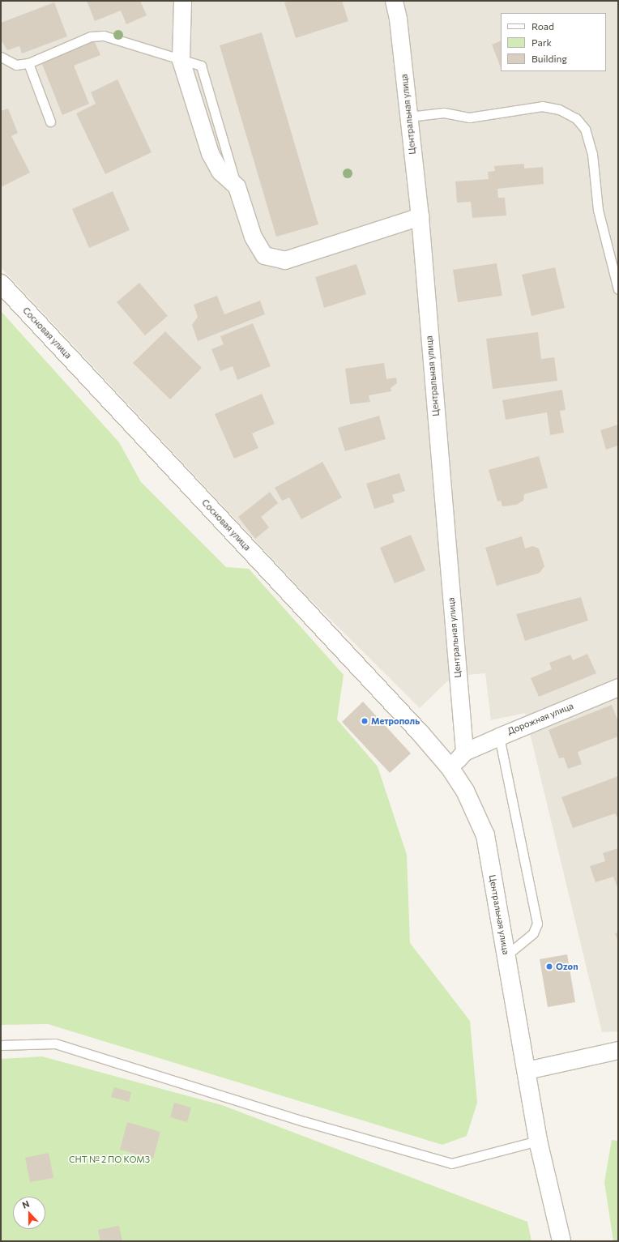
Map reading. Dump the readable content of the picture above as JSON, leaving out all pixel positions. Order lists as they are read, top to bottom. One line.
{"streets":{"street":["Центральная улица","Сосновая улица","Дорожная улица"]},"crossings":[["Центральная улица","Сосновая улица"],["Центральная улица","Дорожная улица"]],"parks":["СНТ № 2 ПО КОМЗ"],"places":["Метрополь","Ozon"],"legend":["Road","Park","Building"],"north":"top"}
